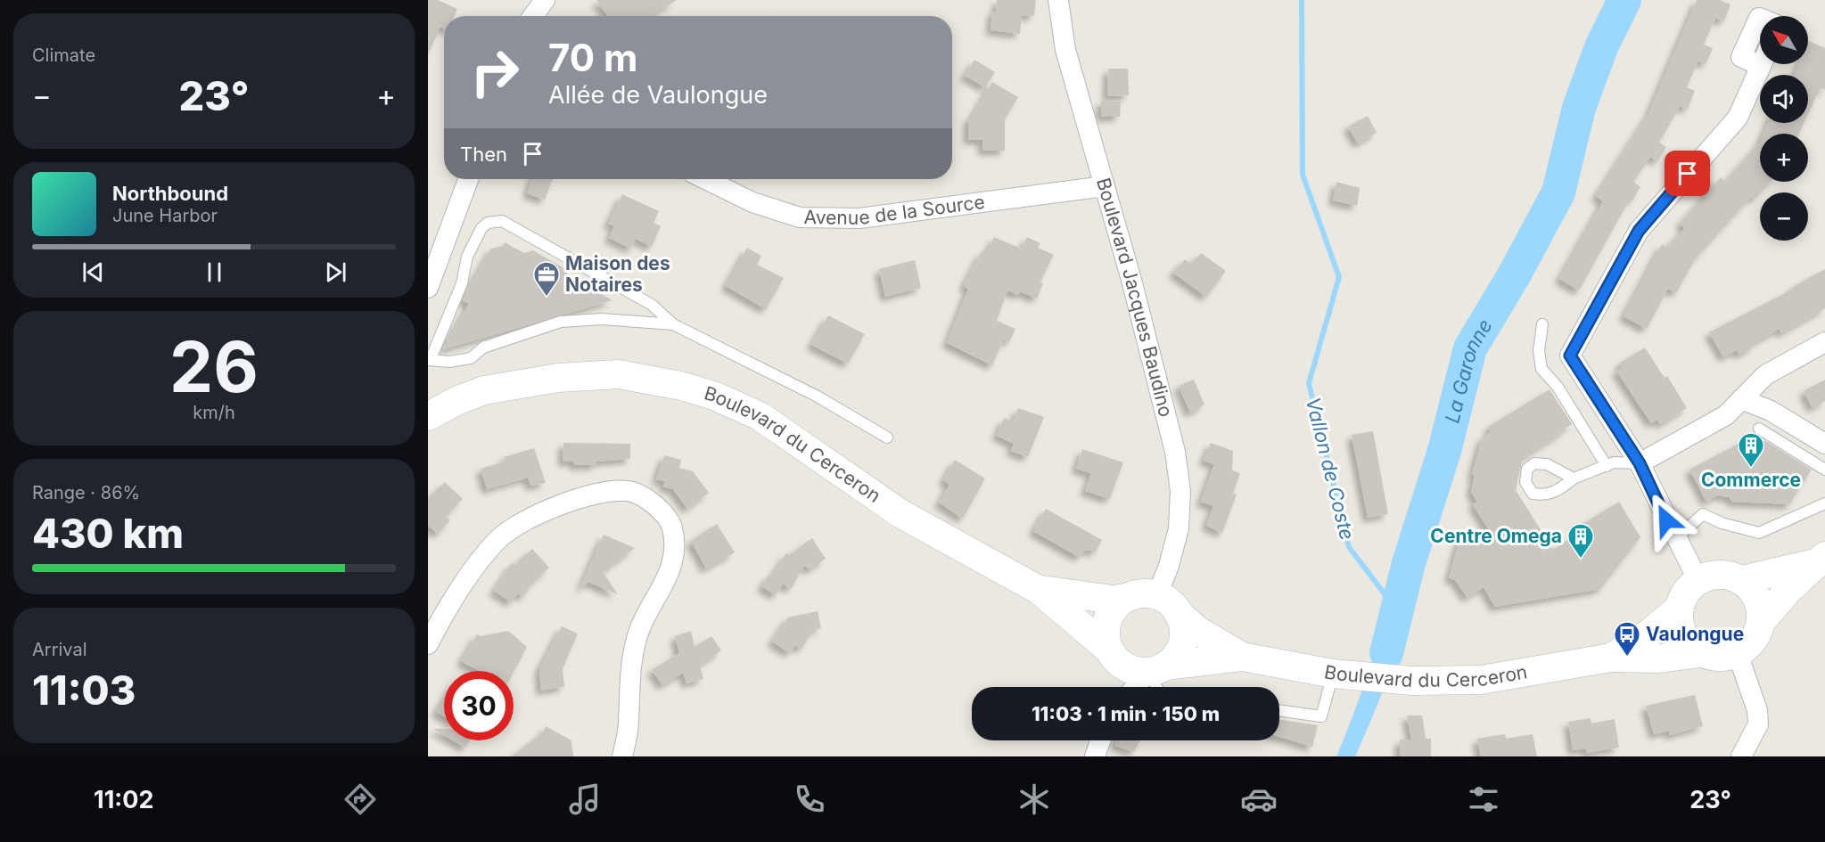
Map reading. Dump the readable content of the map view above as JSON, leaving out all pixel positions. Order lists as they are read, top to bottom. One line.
{"streets":{"main road":["Boulevard du Cerceron"],"street":["Avenue de la Source","Boulevard Jacques Baudino"]},"crossings":[["Avenue de la Source","Boulevard Jacques Baudino"],["Boulevard Jacques Baudino","Boulevard du Cerceron"]],"water":["La Garonne","Vallon de Coste"],"places":{"office":["Maison des Notaires"],"building":["Commerce","Centre Omega"],"bus stop":["Vaulongue"]},"north":"top left","page":{"tile":["Climate",["26","km/h"],["Range · 86%","430 km"],["Arrival","11:03"]],"map_buttons":["+","−"],"turn":["70 m","Allée de Vaulongue"],"heat":["−","23°","+"],"then":"Then","song":["Northbound","June Harbor"],"limit":"30","trip":"11:03 · 1 min · 150 m","tabs":["11:02","23°"]}}
